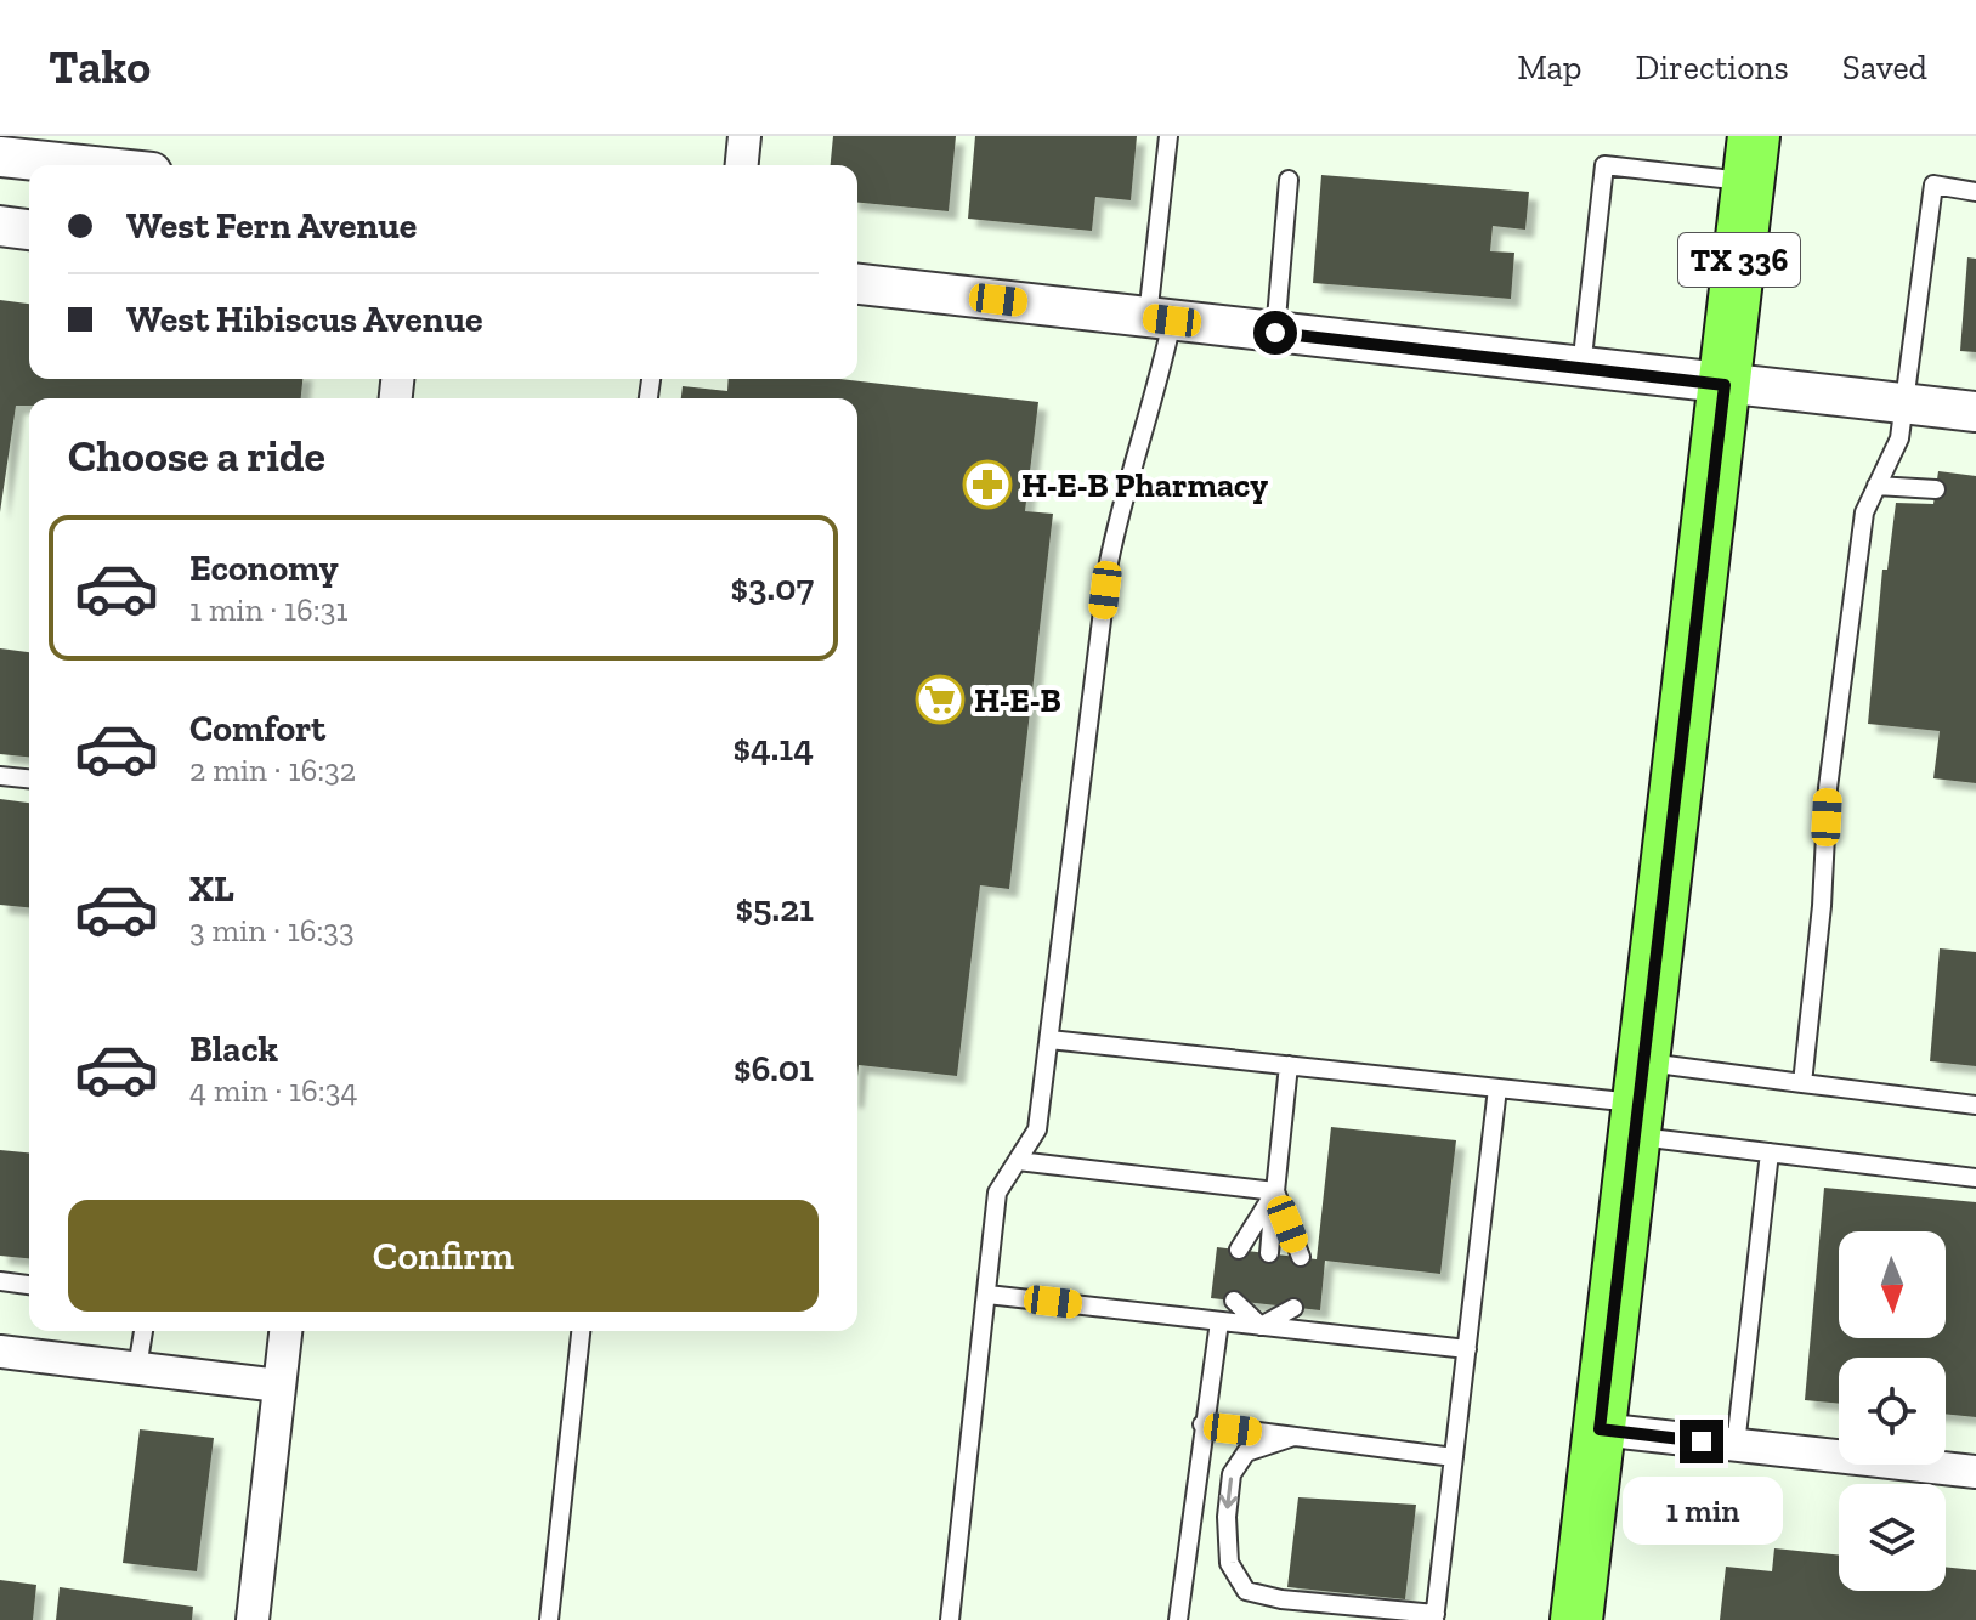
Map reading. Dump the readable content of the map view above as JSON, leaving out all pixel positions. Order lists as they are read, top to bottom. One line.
{"streets":{"main road":["TX 336"]},"places":{"pharmacy":["H-E-B Pharmacy"],"supermarket":["H-E-B"]},"north":"bottom","page":{"header":"Tako","nav":["Map","Directions","Saved"],"banner":["West Fern Avenue","West Hibiscus Avenue"],"heading":"Choose a ride","list":[{"name":"Economy","note":"1 min · 16:31","value":"$3.07"},{"name":"Comfort","note":"2 min · 16:32","value":"$4.14"},{"name":"XL","note":"3 min · 16:33","value":"$5.21"},{"name":"Black","note":"4 min · 16:34","value":"$6.01"}],"buttons":"Confirm","bubble":"1 min"}}
